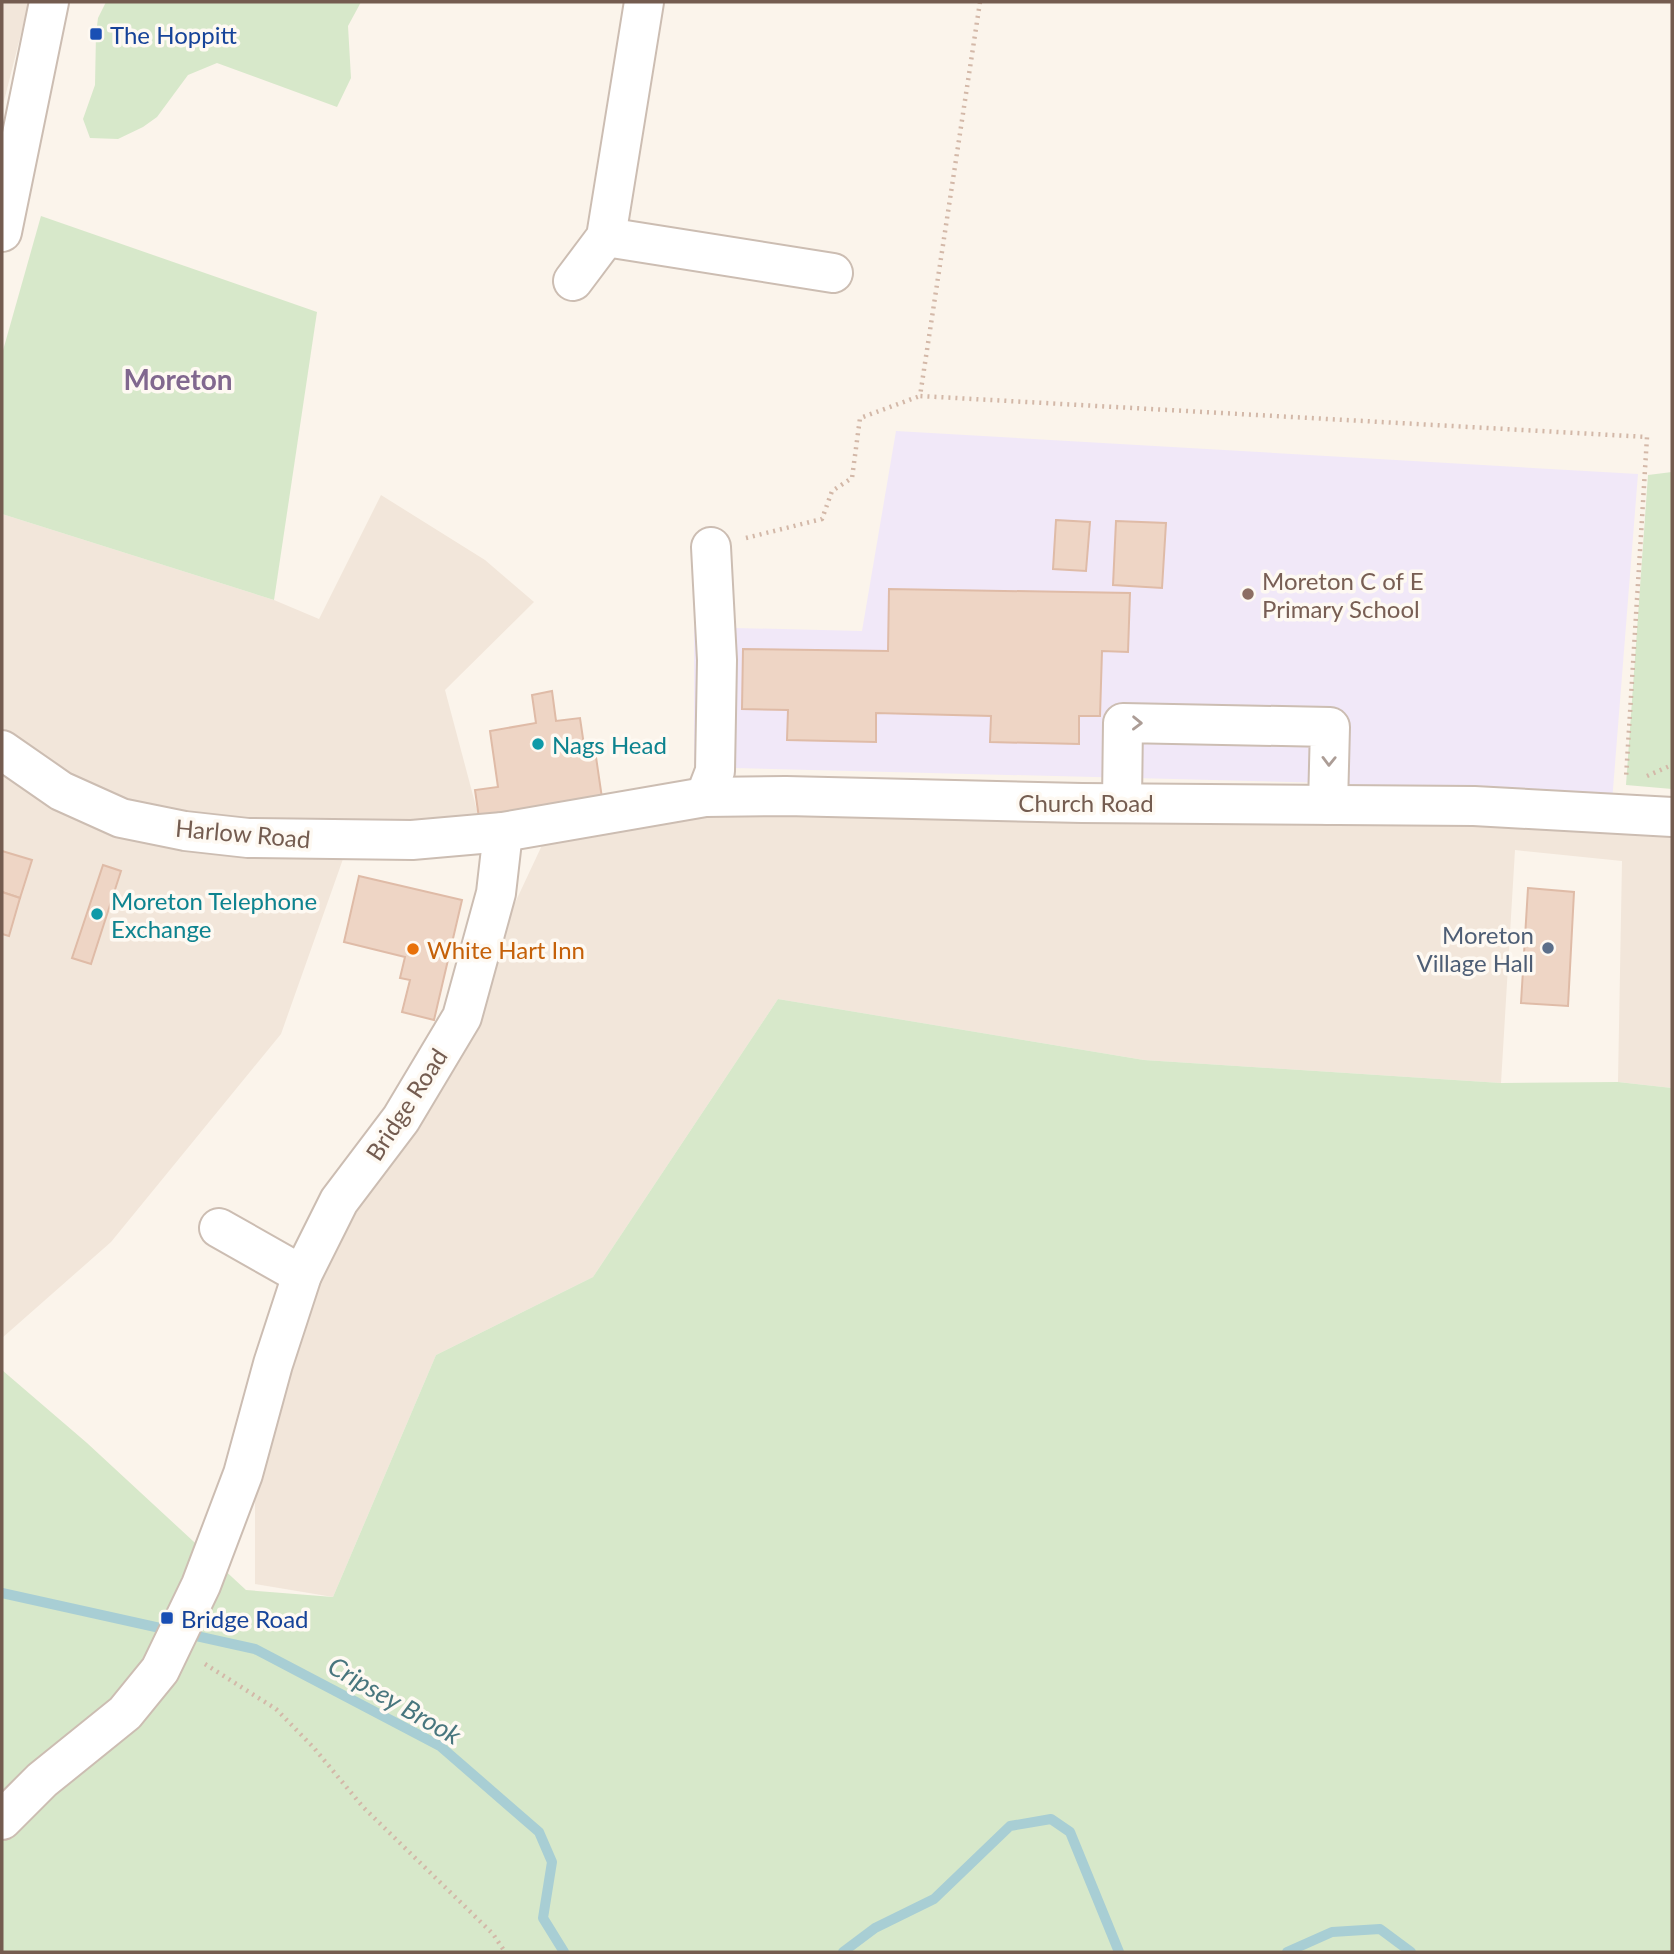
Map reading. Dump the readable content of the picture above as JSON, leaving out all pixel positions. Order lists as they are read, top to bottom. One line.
{"streets":{"street":["Church Road","Harlow Road","Bridge Road"]},"crossings":[["Church Road","Harlow Road"],["Church Road","Bridge Road"],["Harlow Road","Bridge Road"]],"districts":["Moreton"],"water":["Cripsey Brook"],"places":{"transit":["The Hoppitt","Bridge Road"],"other":["Moreton C of E Primary School","Nags Head","Moreton Telephone Exchange","Moreton Village Hall","White Hart Inn"]}}
